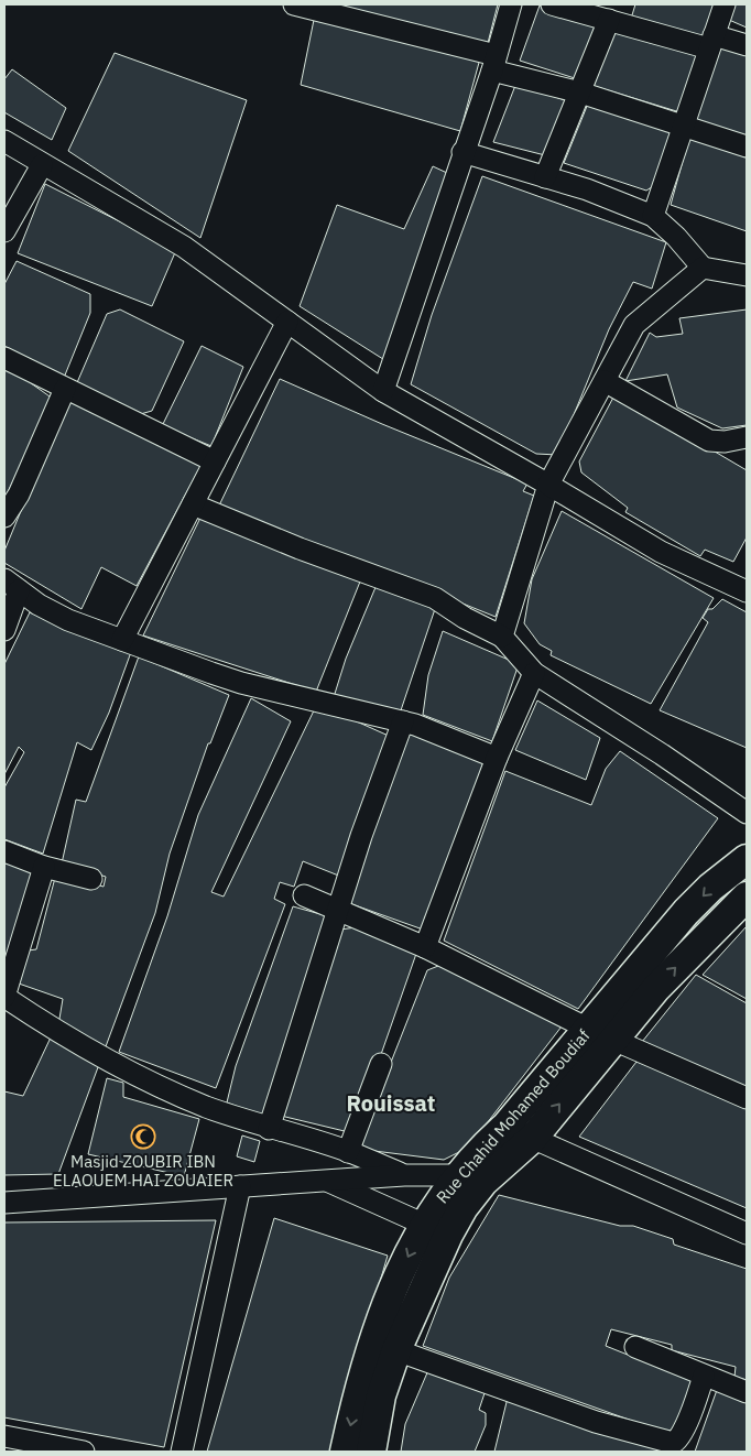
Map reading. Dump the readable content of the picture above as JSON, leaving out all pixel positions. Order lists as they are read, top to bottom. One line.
{"streets":{"main road":["Rue Chahid Mohamed Boudiaf"]},"districts":["Rouissat"],"places":{"mosque":["Masjid ZOUBIR IBN ELAOUEM HAI ZOUAIER"]}}
